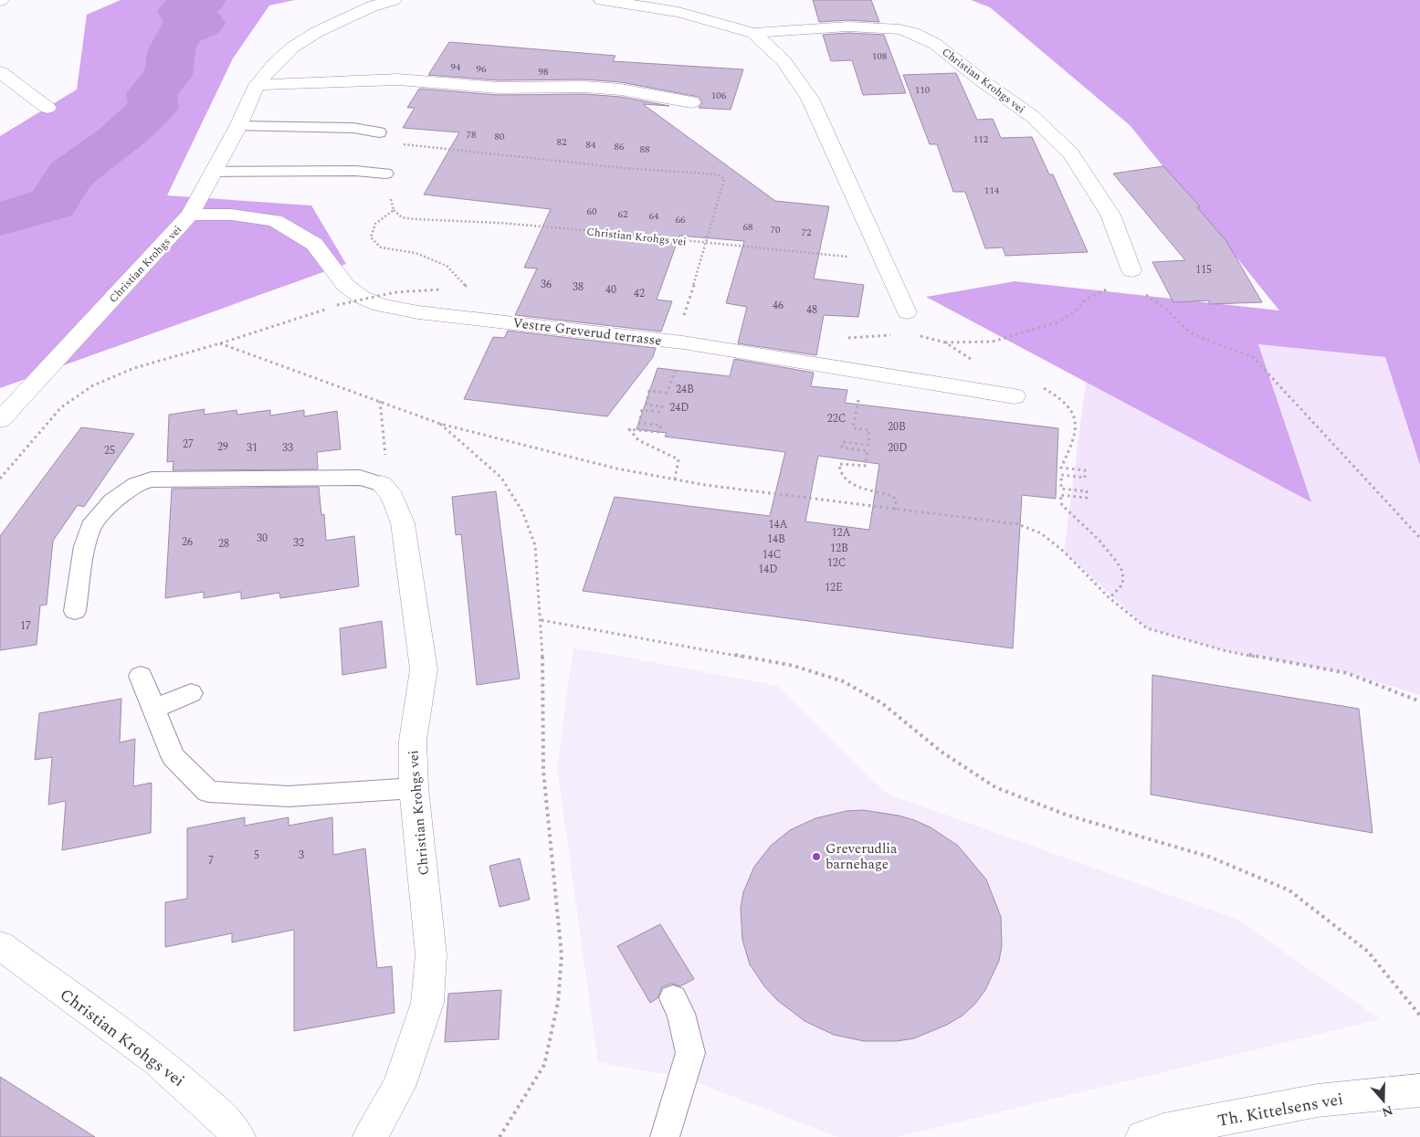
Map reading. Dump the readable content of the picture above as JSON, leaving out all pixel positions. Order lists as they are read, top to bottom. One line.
{"streets":{"street":["Christian Krohgs vei","Vestre Greverud terrasse","Th. Kittelsens vei"]},"crossings":[["Christian Krohgs vei","Vestre Greverud terrasse"]],"places":["Greverudlia barnehage"],"house_numbers":["108","94","96","98","110","106","78","80","112","82","84","86","88","114","60","62","64","66","68","70","72","115","36","38","40","42","46","48","24B","24D","22C","20B","27","29","31","33","20D","25","14A","12A","30","14B","26","32","28","12B","14C","12C","14D","12E","17","5","3","7"],"north":"bottom"}
